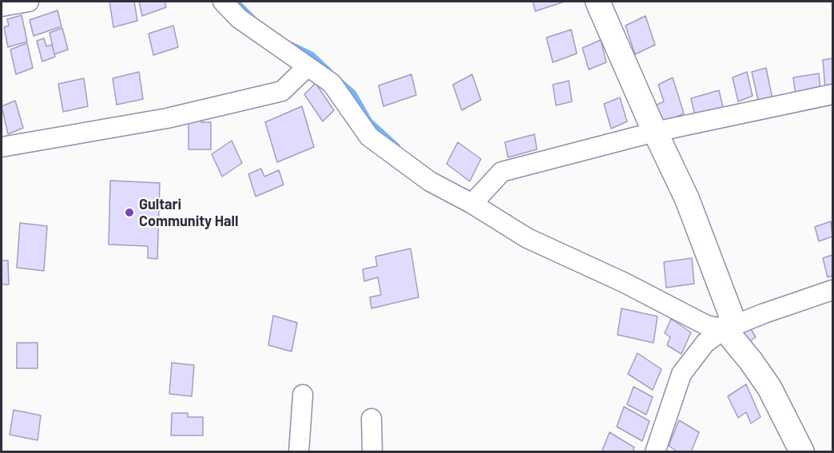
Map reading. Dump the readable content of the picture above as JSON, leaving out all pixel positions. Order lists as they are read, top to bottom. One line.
{"places":["Gultari Community Hall"]}
